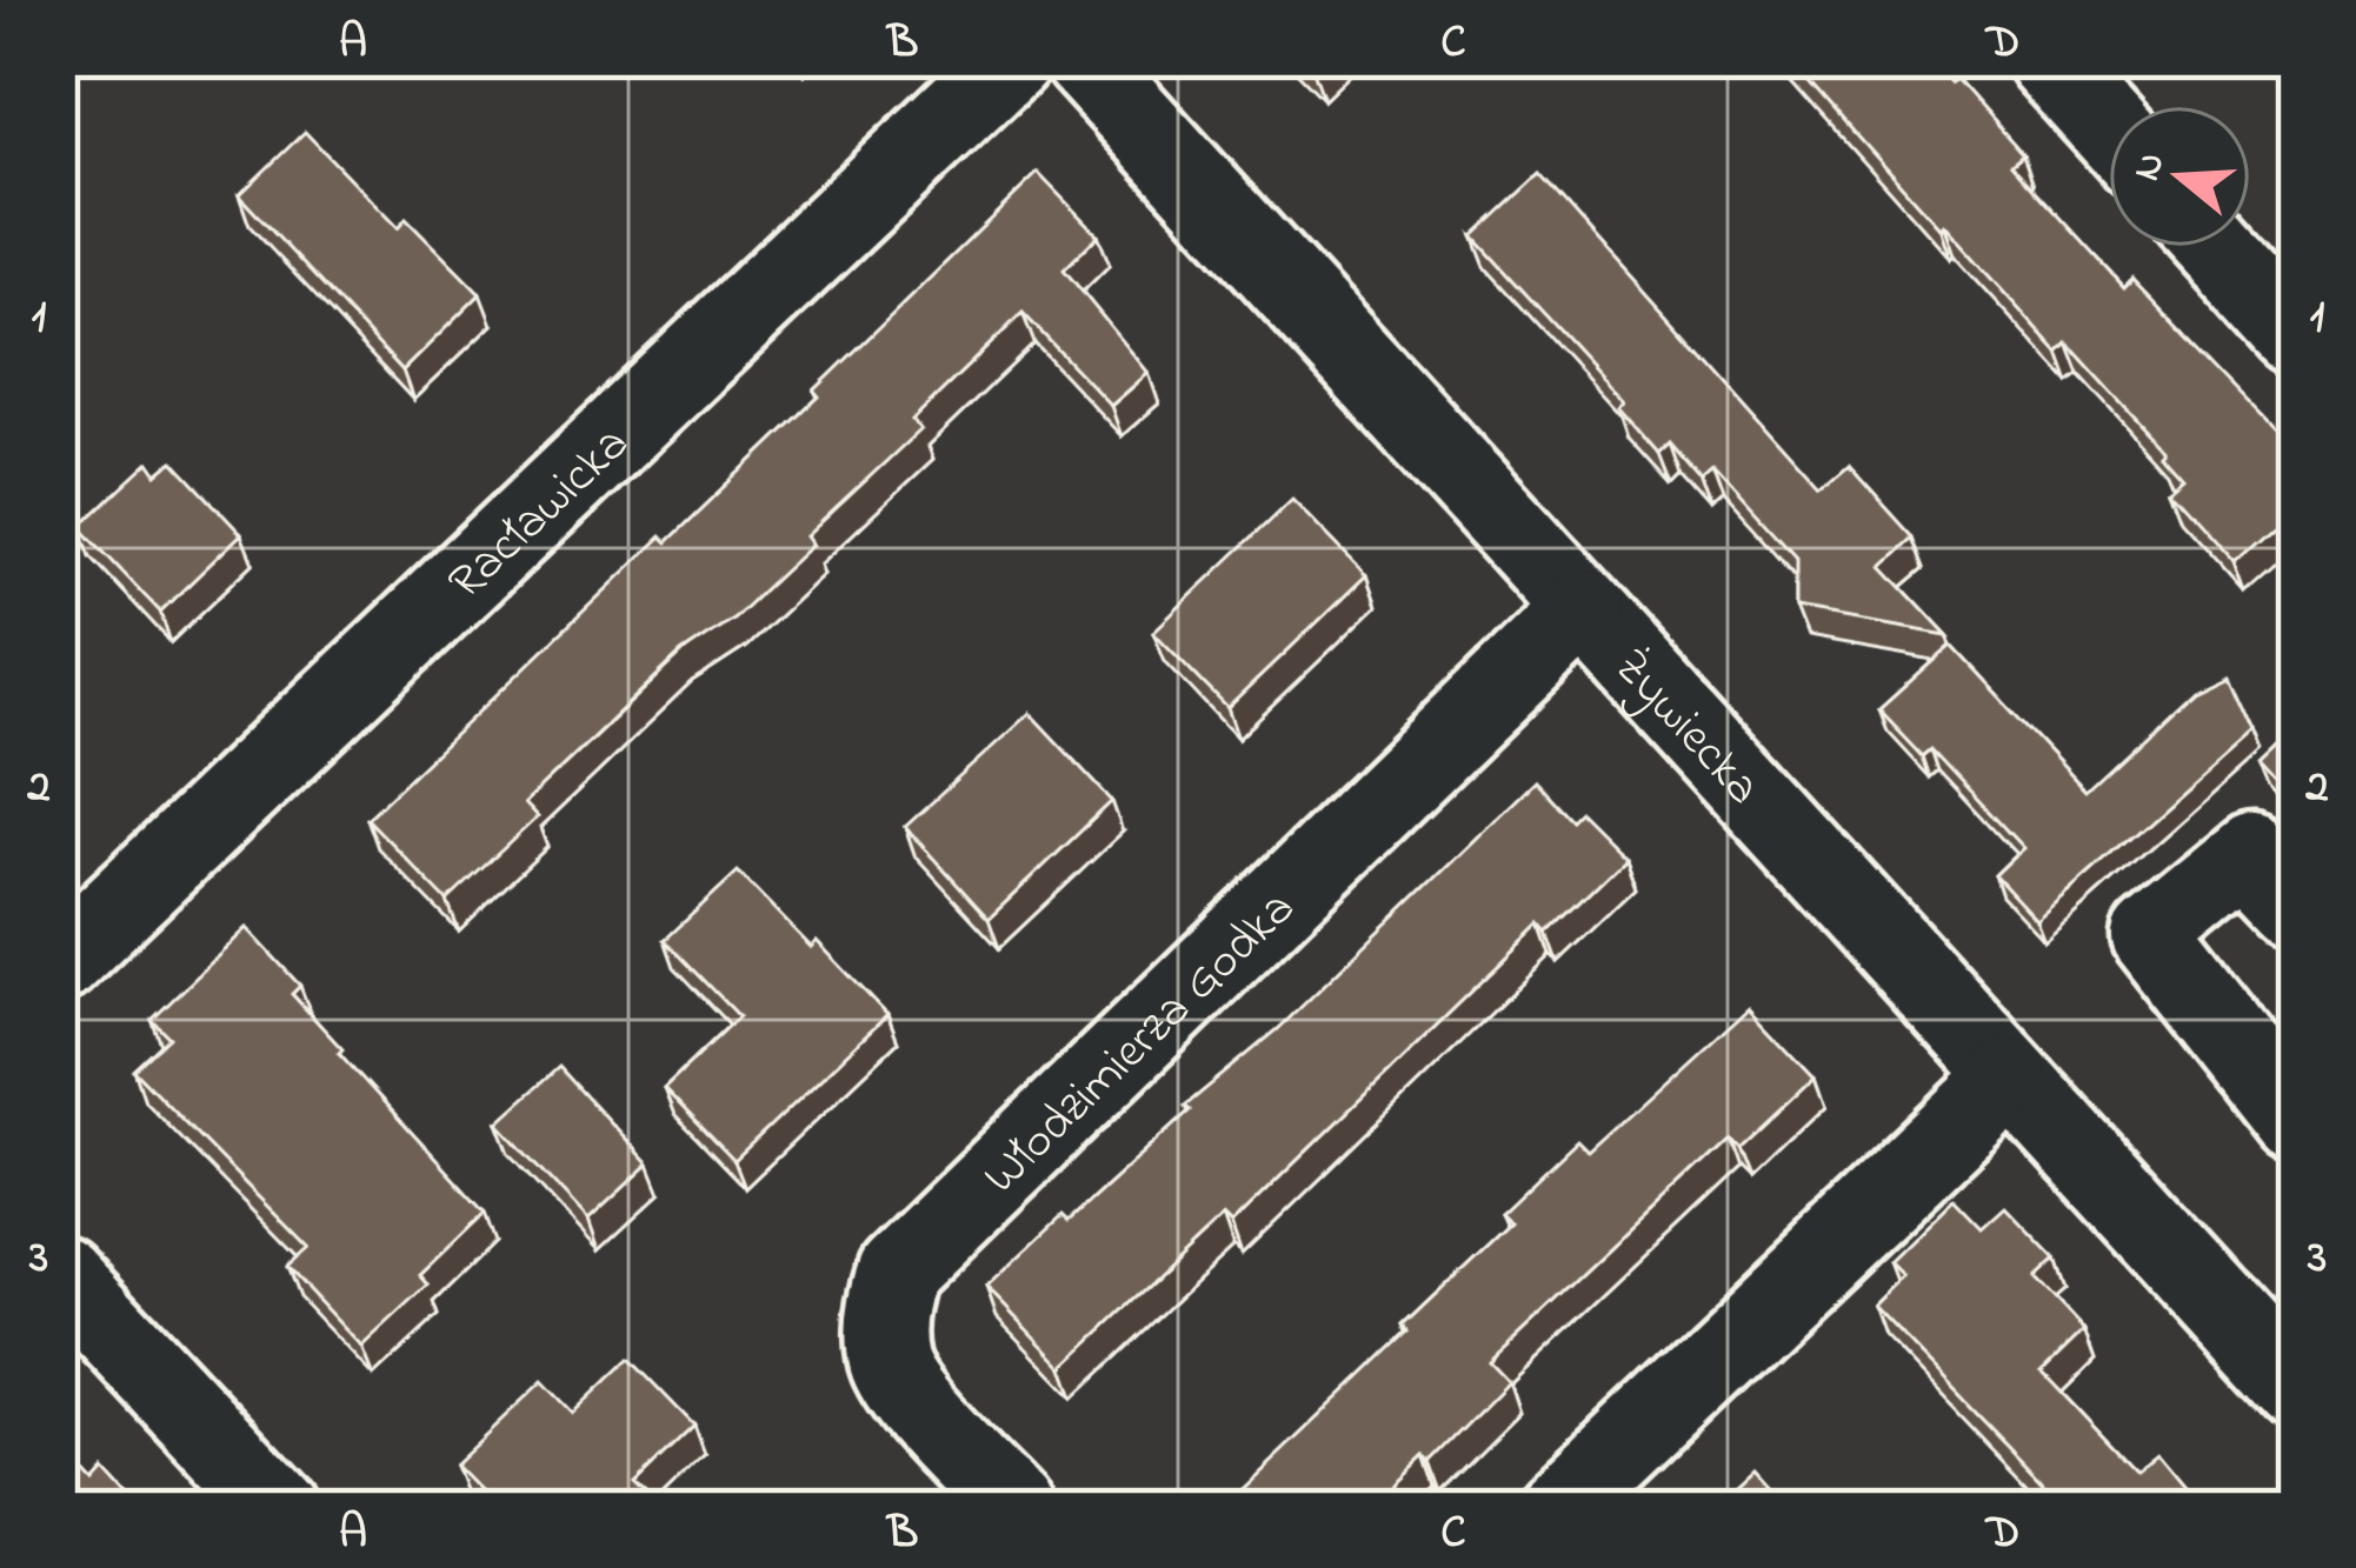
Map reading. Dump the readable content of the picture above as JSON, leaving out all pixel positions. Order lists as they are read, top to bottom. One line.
{"streets":{"street":["Racławicka","Żywiecka","Włodzimierza Godka"]},"crossings":[["Żywiecka","Włodzimierza Godka"]],"north":"left","grid":{"columns":["A","B","C","D"],"rows":["1","2","3"]}}
